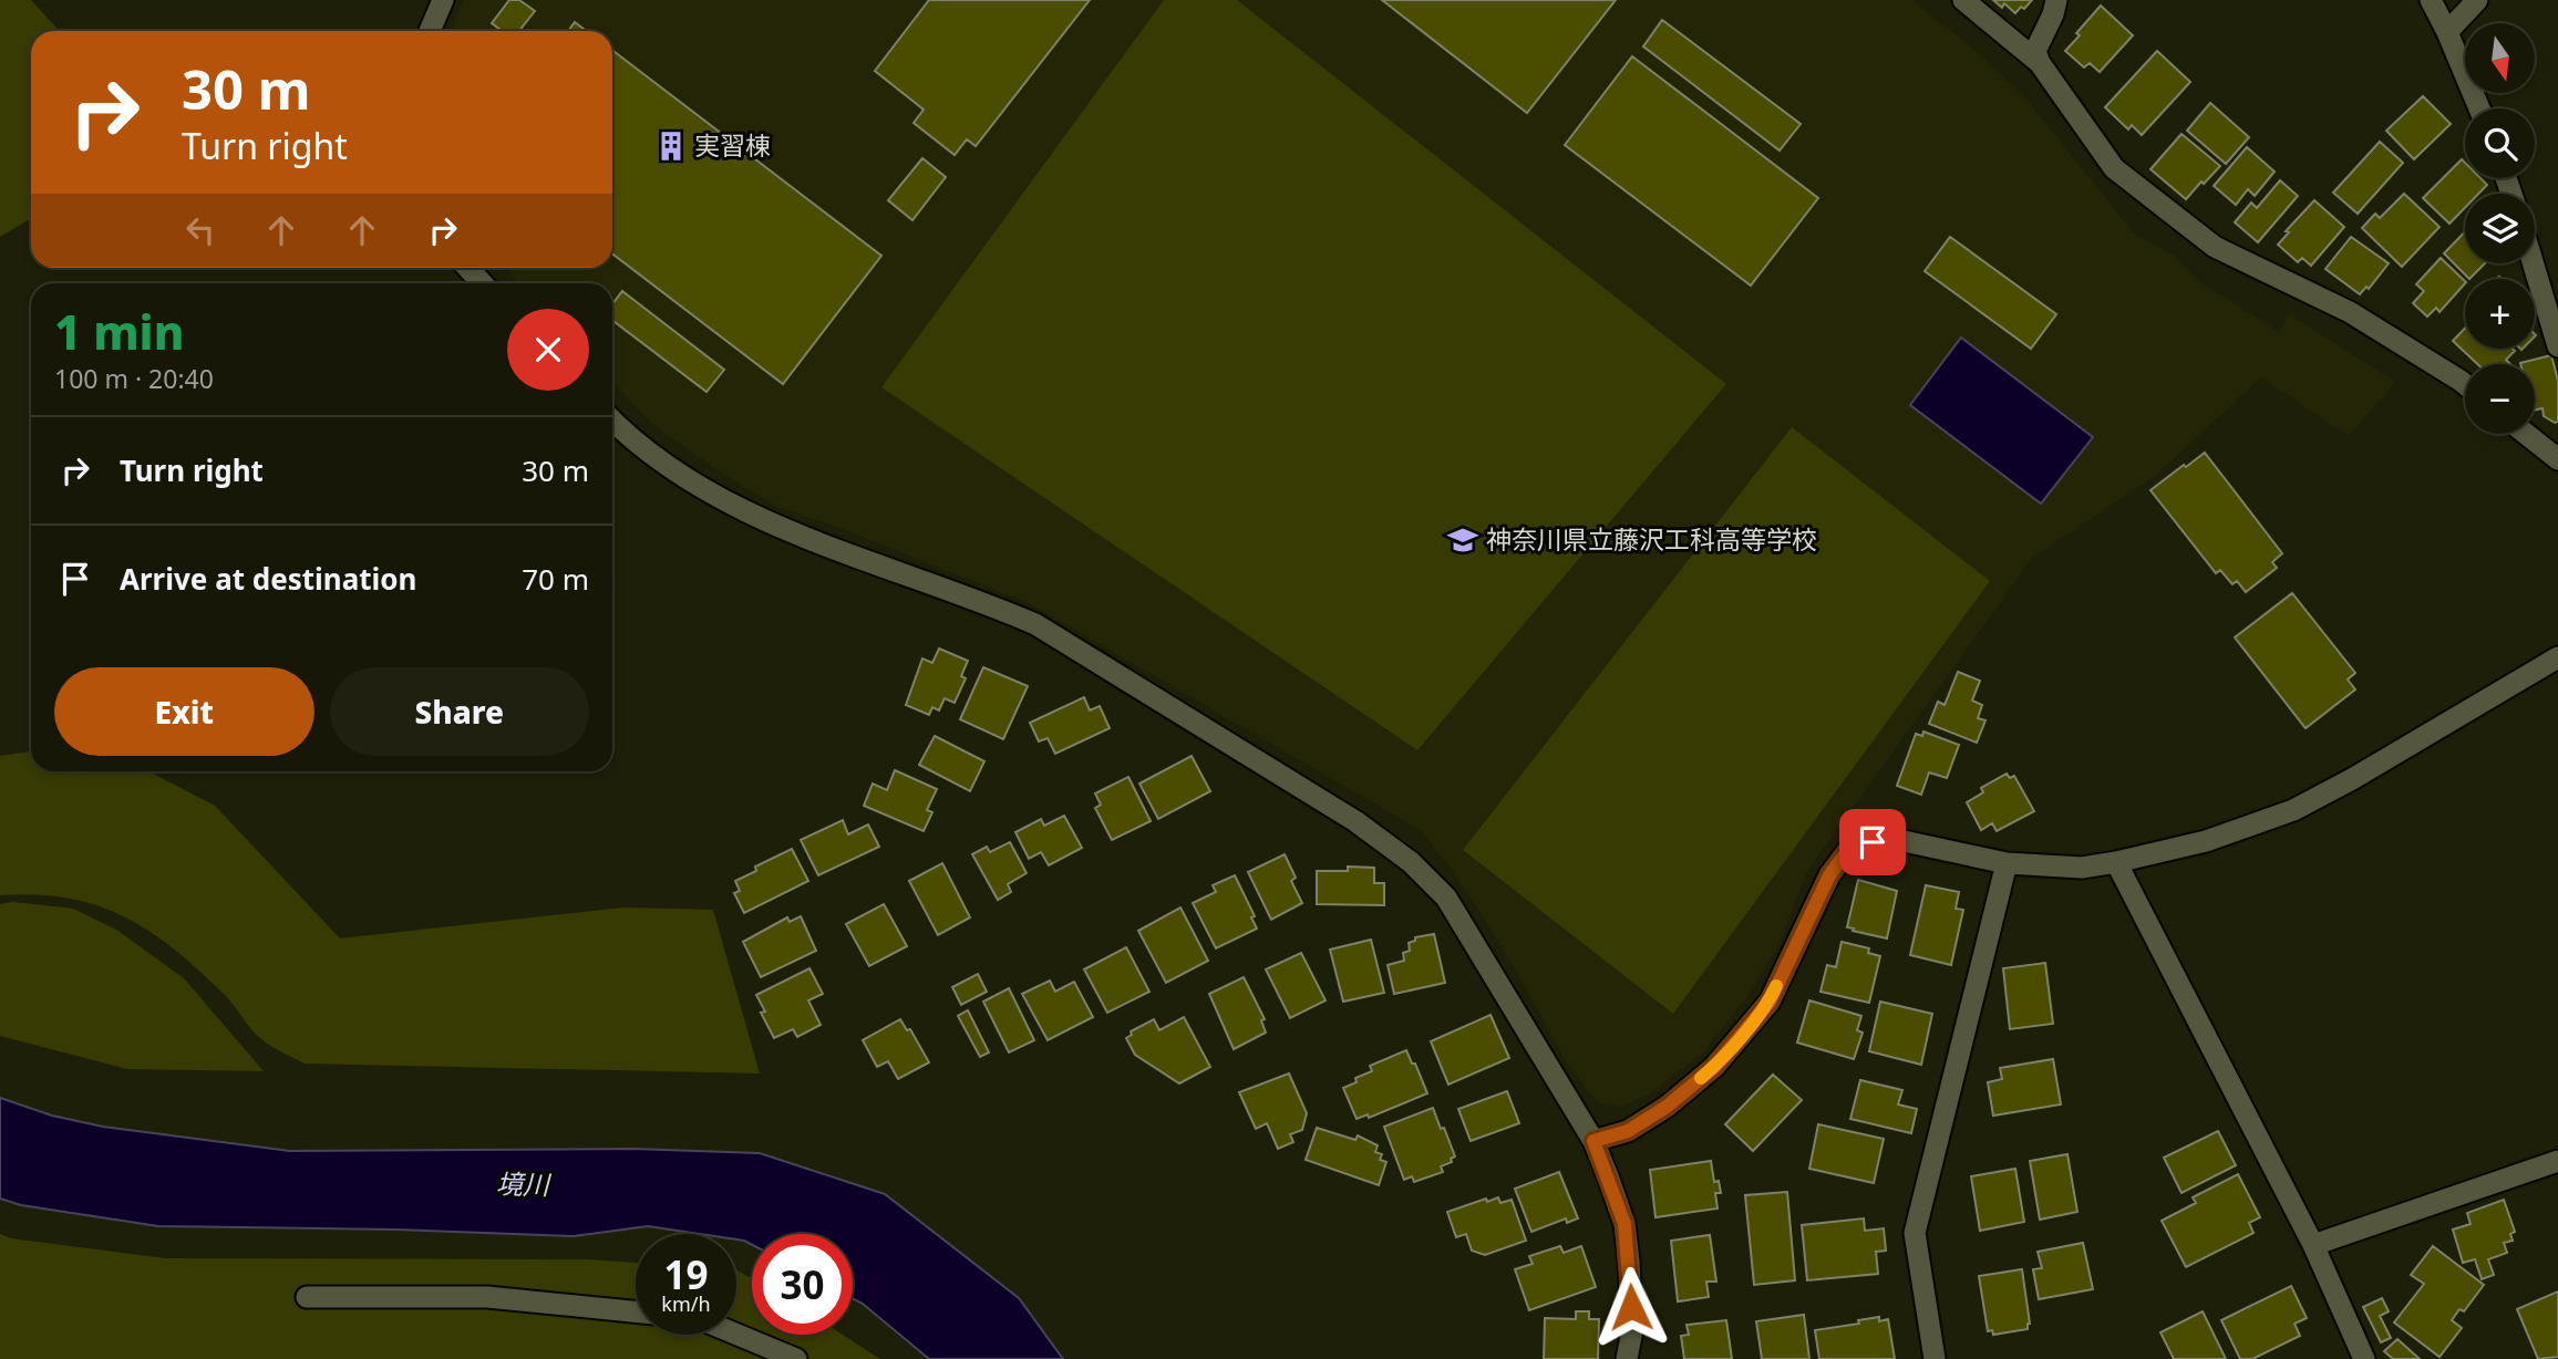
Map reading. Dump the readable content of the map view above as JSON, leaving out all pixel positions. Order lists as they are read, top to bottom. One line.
{"water":["境川"],"places":{"building":["実習棟"],"school or university":["神奈川県立藤沢工科高等学校"]},"north":"bottom","page":{"map_buttons":["+","−"],"turn":["30 m","Turn right"],"heading":["1 min","100 m · 20:40"],"list":[{"name":"Turn right","value":"30 m"},{"name":"Arrive at destination","value":"70 m"}],"buttons":["Exit","Share"],"speed":"19 km/h","limit":"30"}}
